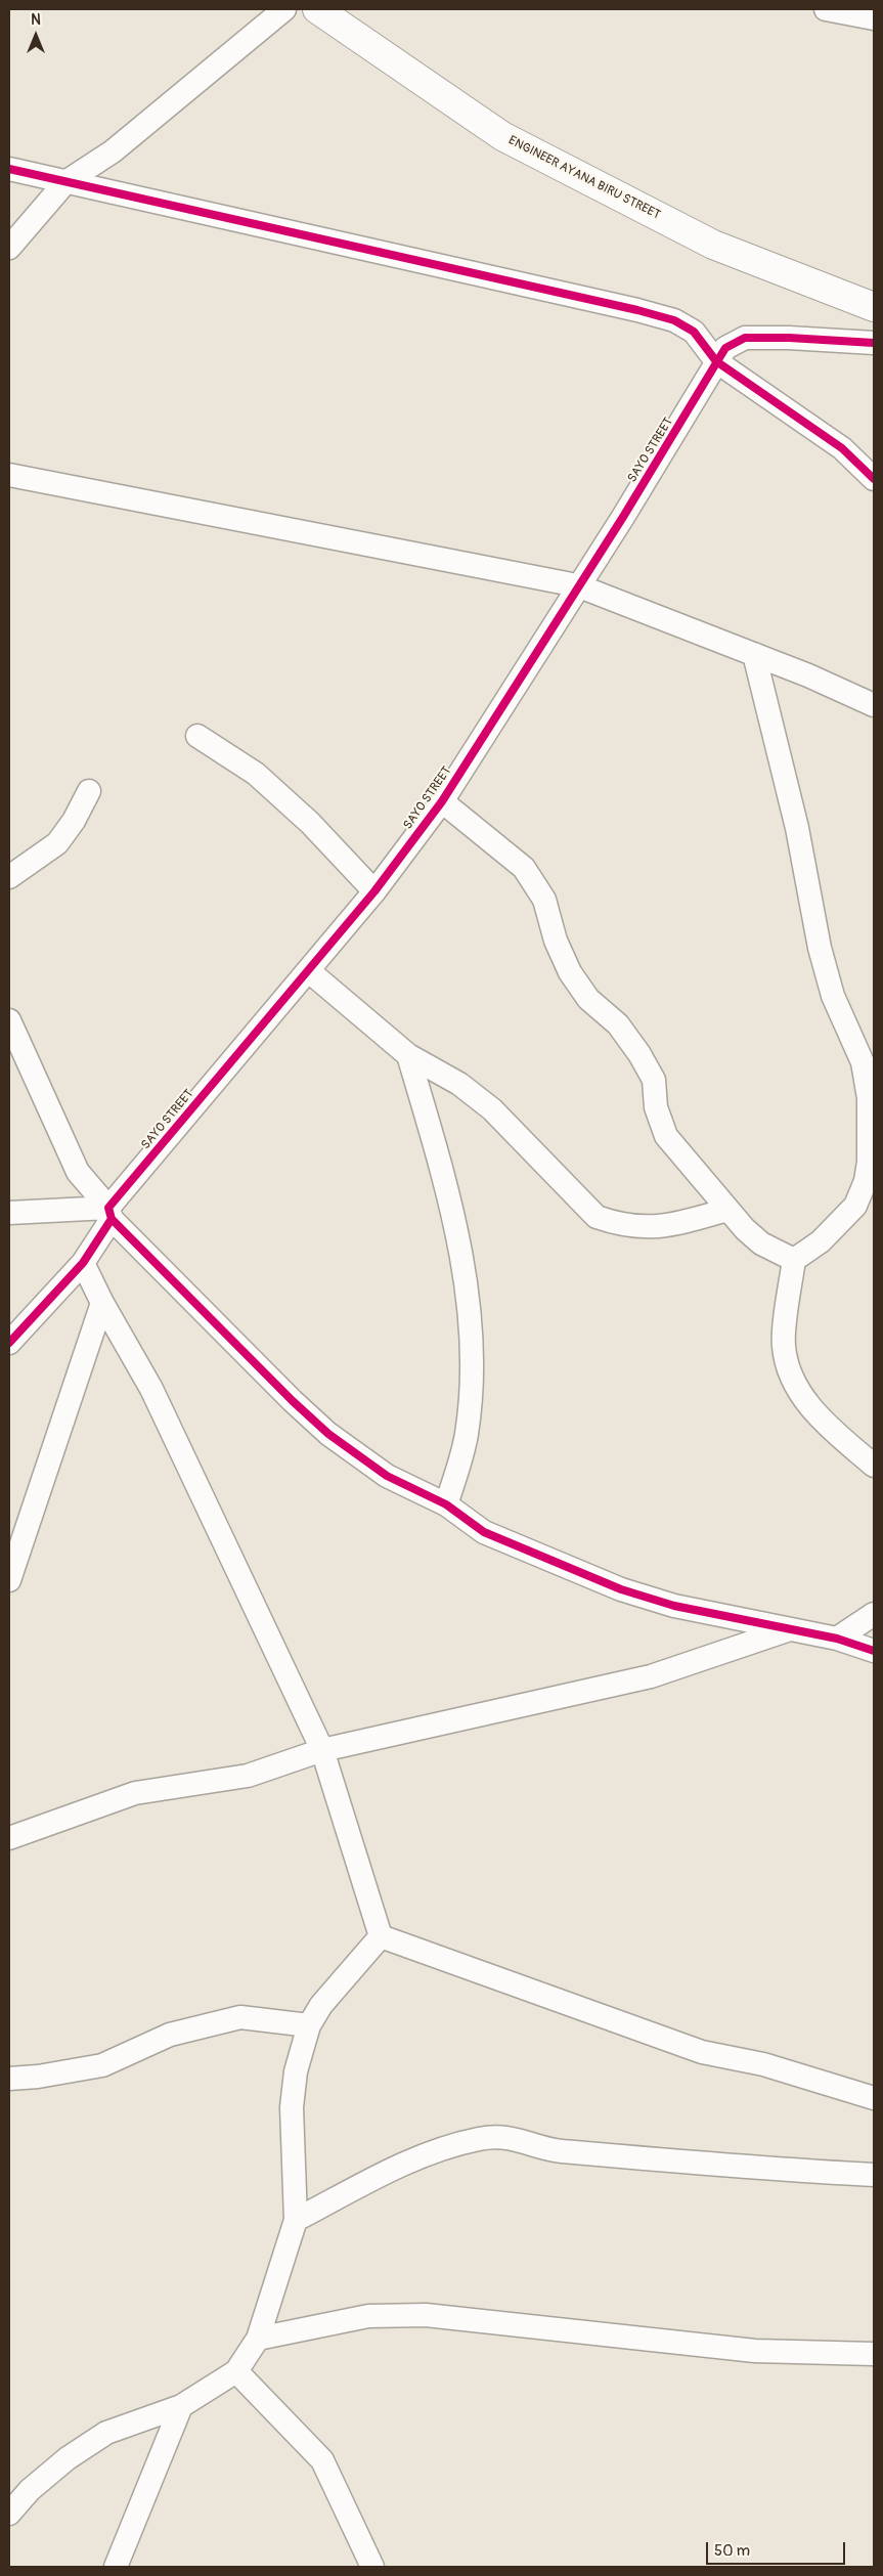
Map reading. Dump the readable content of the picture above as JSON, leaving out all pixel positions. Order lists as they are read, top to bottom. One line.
{"streets":{"main road":["ENGINEER AYANA BIRU STREET"],"street":["SAYO STREET"]},"scale_bar":"50 m","north":"top"}
